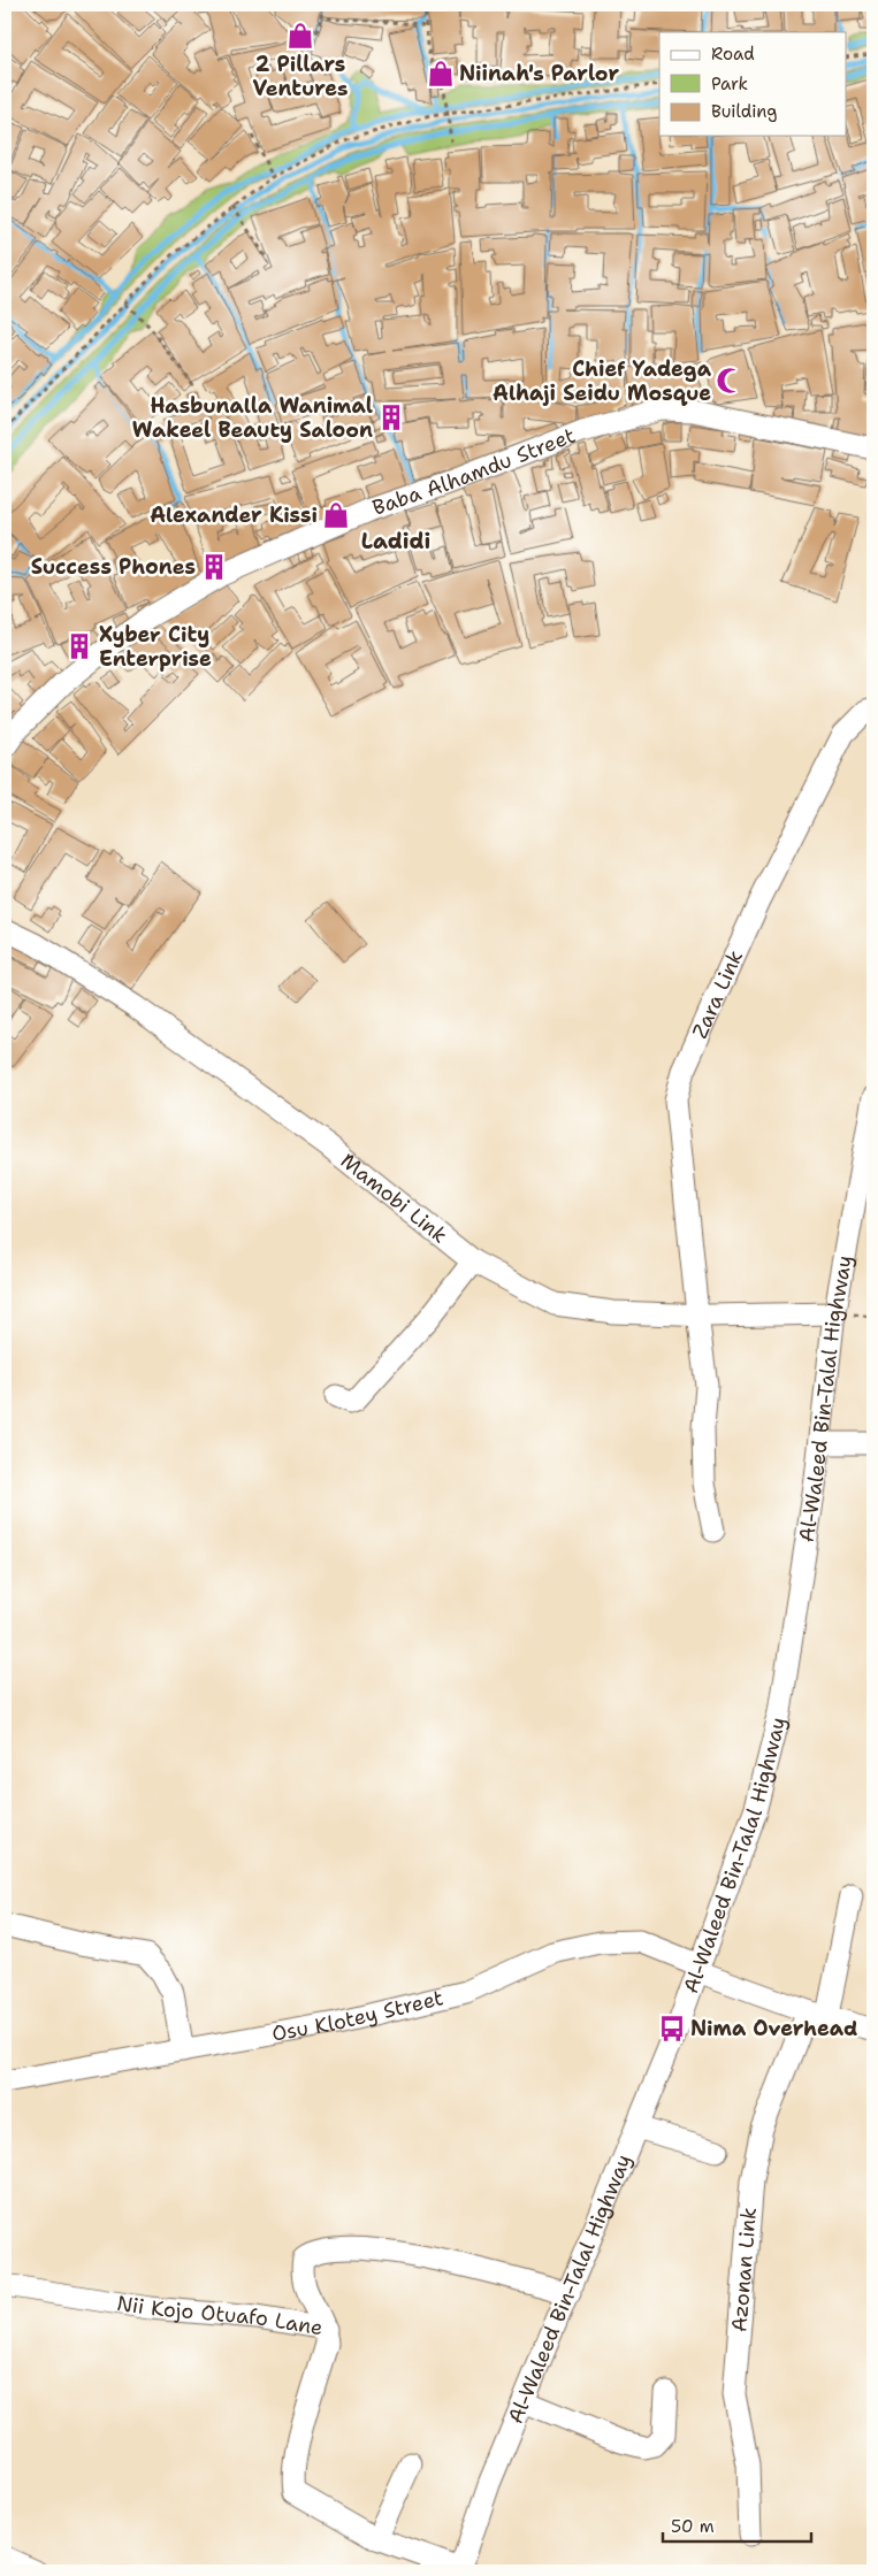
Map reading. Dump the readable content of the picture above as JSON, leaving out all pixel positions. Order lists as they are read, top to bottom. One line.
{"streets":{"street":["Baba Alhamdu Street","Zara Link","Mamobi Link","Al-Waleed Bin-Talal Highway","Osu Klotey Street","Azonan Link","Nii Kojo Otuafo Lane"]},"crossings":[["Zara Link","Mamobi Link"],["Mamobi Link","Al-Waleed Bin-Talal Highway"],["Al-Waleed Bin-Talal Highway","Osu Klotey Street"],["Al-Waleed Bin-Talal Highway","Nii Kojo Otuafo Lane"],["Osu Klotey Street","Azonan Link"]],"districts":["Ladidi"],"places":{"shop":["2 Pillars Ventures","Niinah's Parlor","Alexander Kissi"],"mosque":["Chief Yadega Alhaji Seidu Mosque"],"building":["Hasbunalla Wanimal Wakeel Beauty Saloon","Success Phones","Xyber City Enterprise"],"bus stop":["Nima Overhead"]},"legend":["Road","Park","Building"],"scale_bar":"50 m"}
